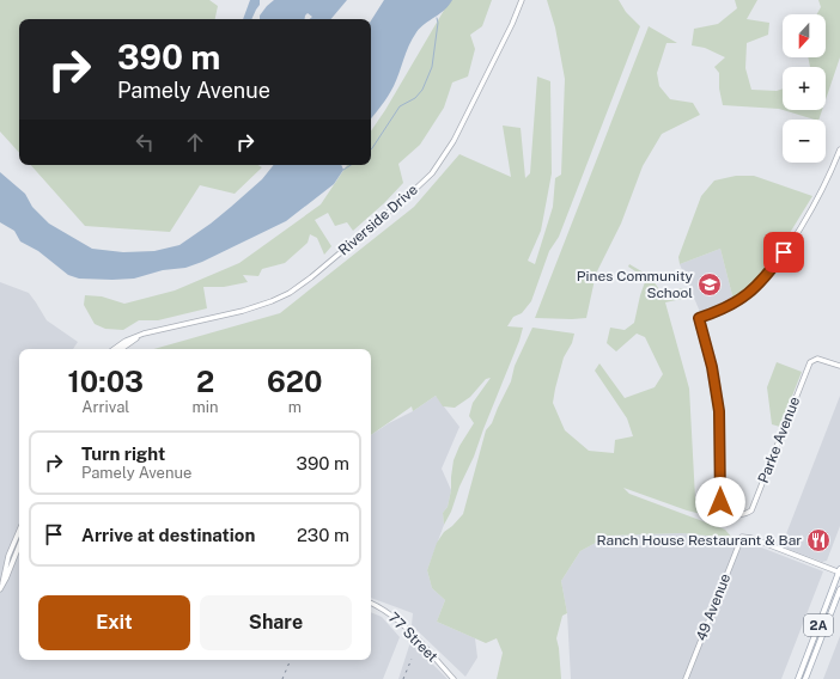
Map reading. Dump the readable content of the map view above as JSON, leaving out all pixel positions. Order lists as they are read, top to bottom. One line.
{"streets":{"main road":["2A"],"street":["Riverside Drive","Parke Avenue","49 Avenue","77 Street"]},"crossings":[["49 Avenue","2A"]],"places":{"school or university":["Pines Community School"],"restaurant":["Ranch House Restaurant & Bar"]},"north":"bottom","page":{"map_buttons":["+","−"],"turn":["390 m","Pamely Avenue"],"eta":["10:03","Arrival","2","min","620","m"],"list":[{"name":"Turn right","note":"Pamely Avenue","value":"390 m"},{"name":"Arrive at destination","value":"230 m"}],"buttons":["Exit","Share"]}}
